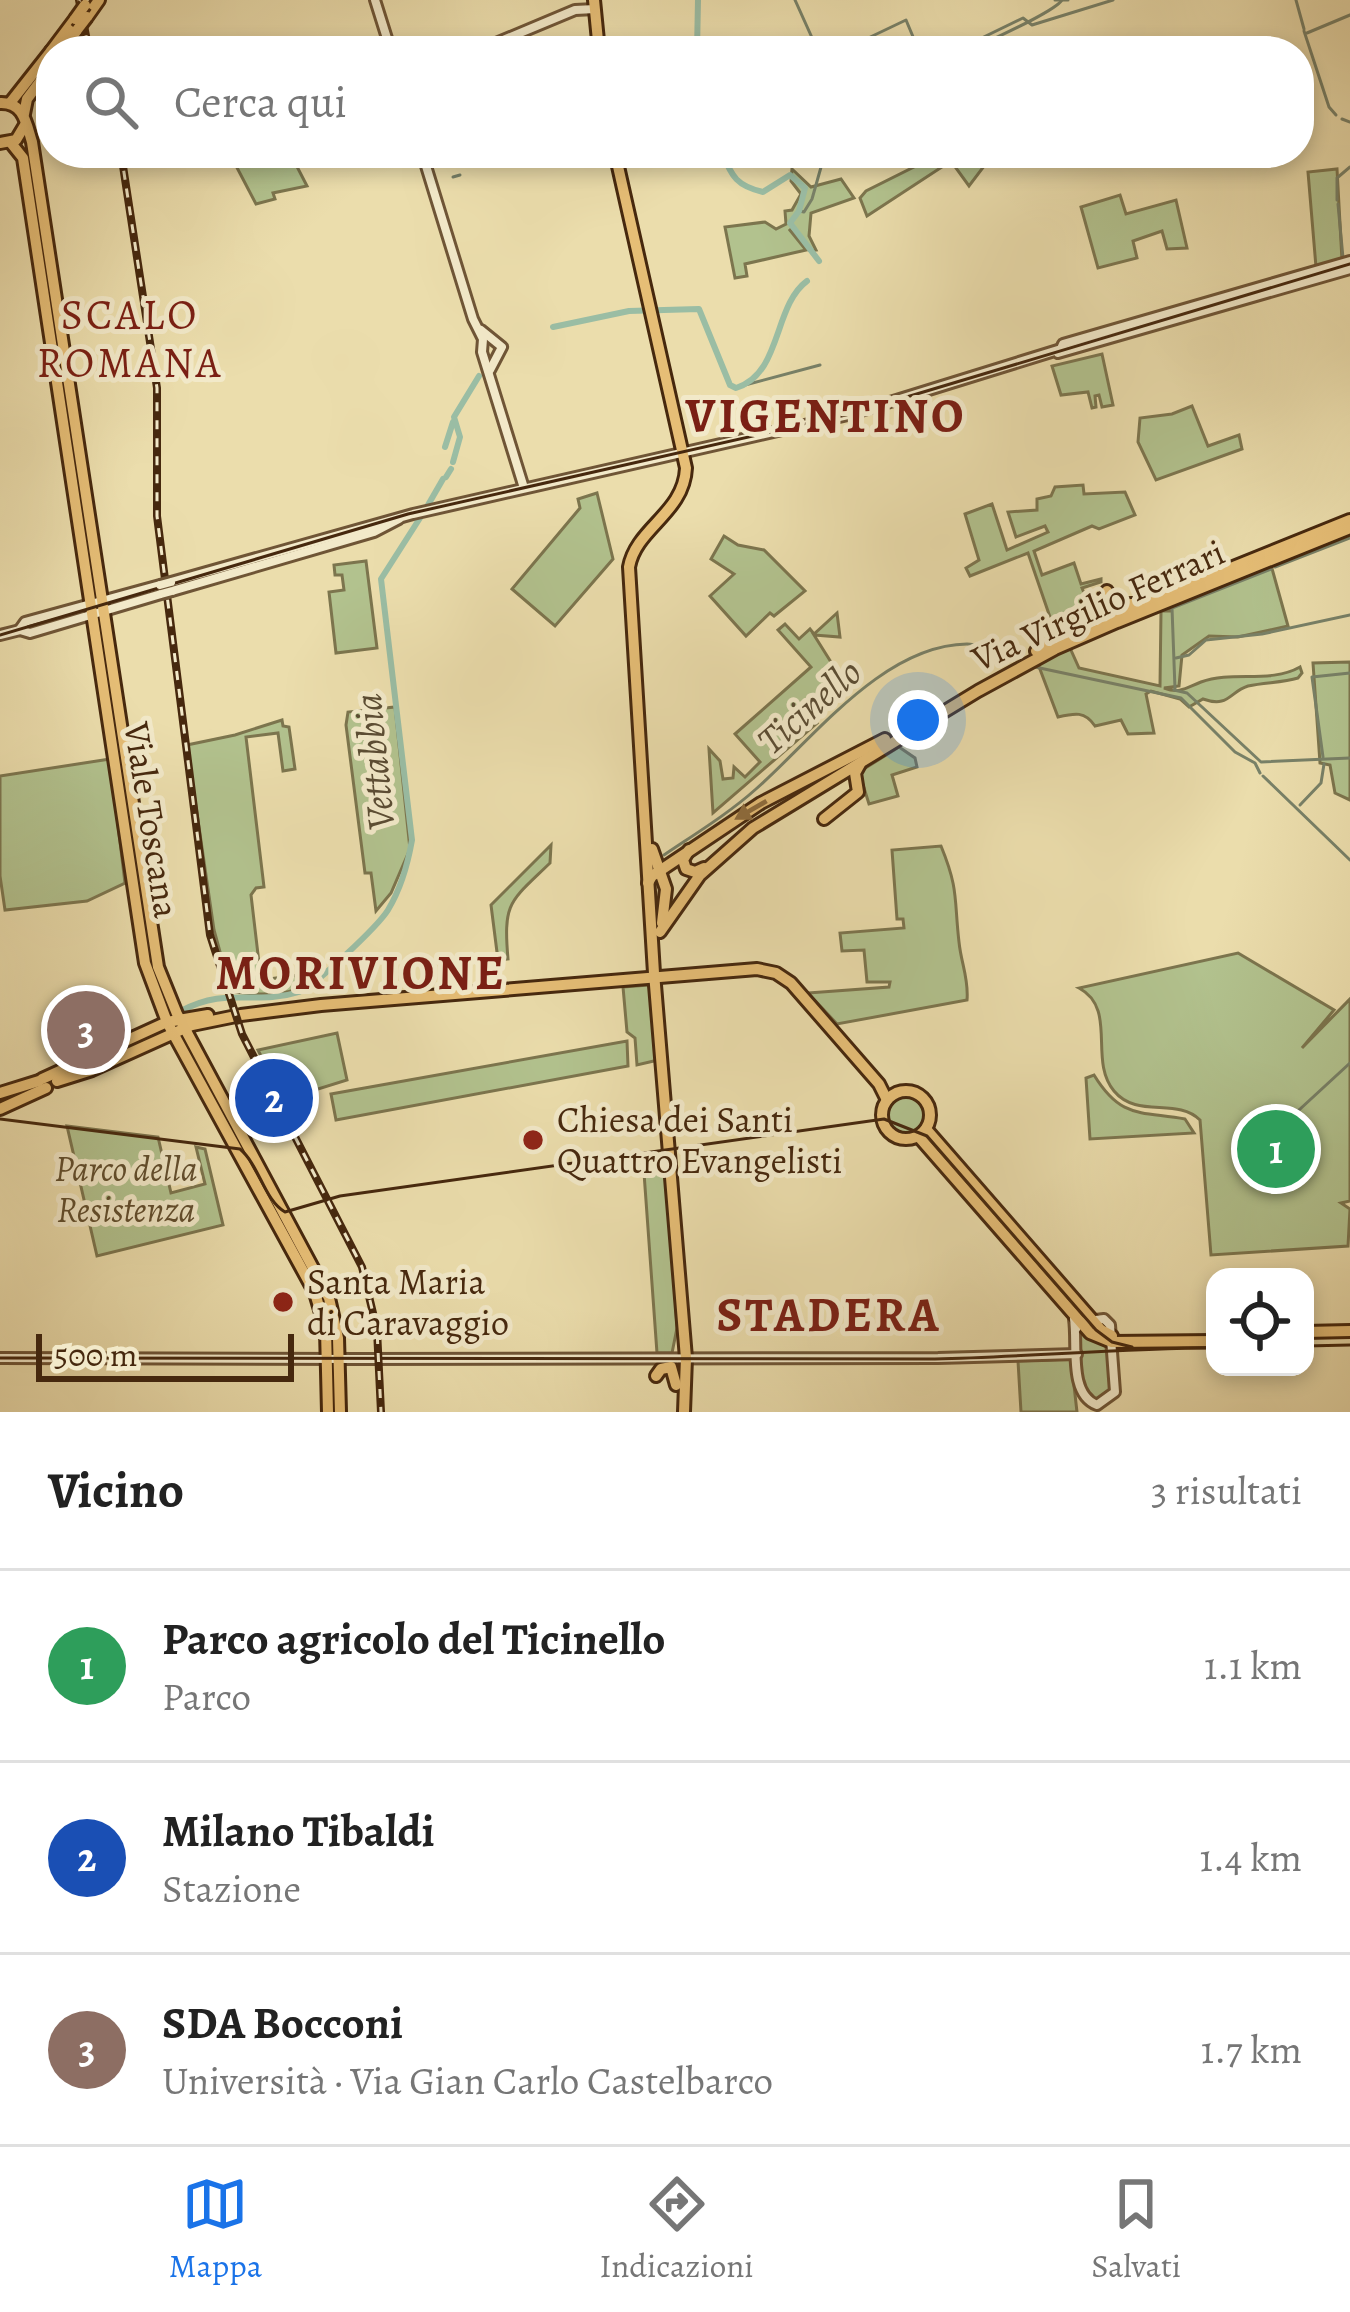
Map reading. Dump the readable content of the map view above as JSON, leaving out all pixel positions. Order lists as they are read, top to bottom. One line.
{"streets":{"main road":["Via Virgilio Ferrari","Viale Toscana"]},"districts":["SCALO ROMANA","VIGENTINO","MORIVIONE","STADERA"],"water":["Ticinello","Vettabbia"],"parks":["Parco della Resistenza"],"places":["Chiesa dei Santi Quattro Evangelisti","Santa Maria di Caravaggio"],"scale_bar":"500 m","page":{"search":"Cerca qui","pins":["3","2","1"],"scale":"500 m","heading":["Vicino","3 risultati"],"list":[{"mark":"1","name":"Parco agricolo del Ticinello","note":"Parco","value":"1.1 km"},{"mark":"2","name":"Milano Tibaldi","note":"Stazione","value":"1.4 km"},{"mark":"3","name":"SDA Bocconi","note":"Università · Via Gian Carlo Castelbarco","value":"1.7 km"}],"nav":["Mappa","Indicazioni","Salvati"]}}
